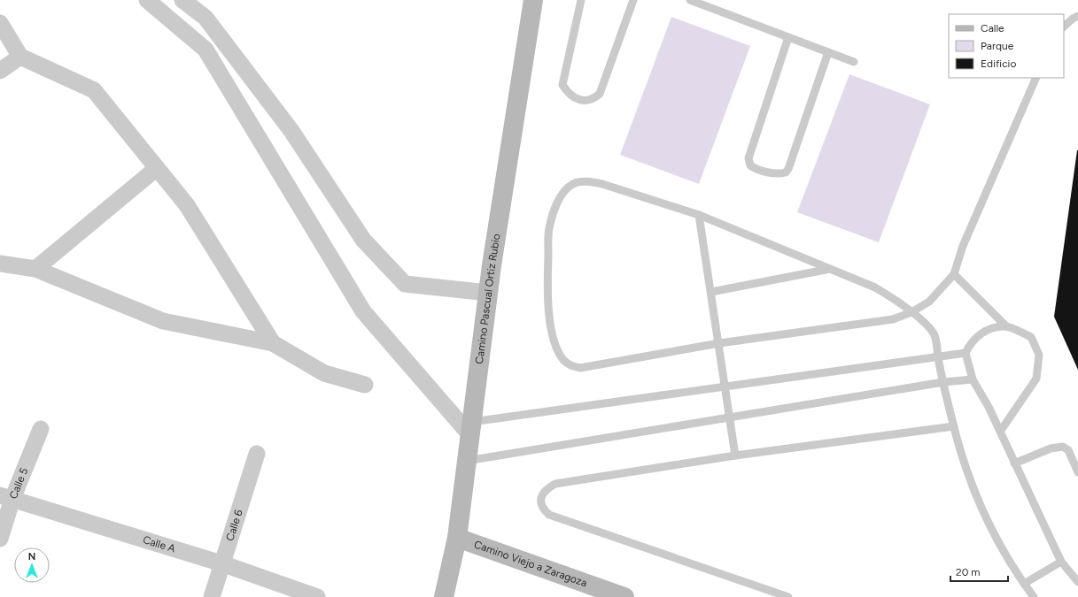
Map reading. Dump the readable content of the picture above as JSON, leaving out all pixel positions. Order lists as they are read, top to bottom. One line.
{"streets":{"street":["Camino Pascual Ortiz Rubio","Calle 5","Calle 6","Calle A","Camino Viejo a Zaragoza"]},"crossings":[["Camino Pascual Ortiz Rubio","Camino Viejo a Zaragoza"],["Calle 5","Calle A"],["Calle 6","Calle A"]],"legend":["Calle","Parque","Edificio"],"scale_bar":"20 m","north":"top"}
